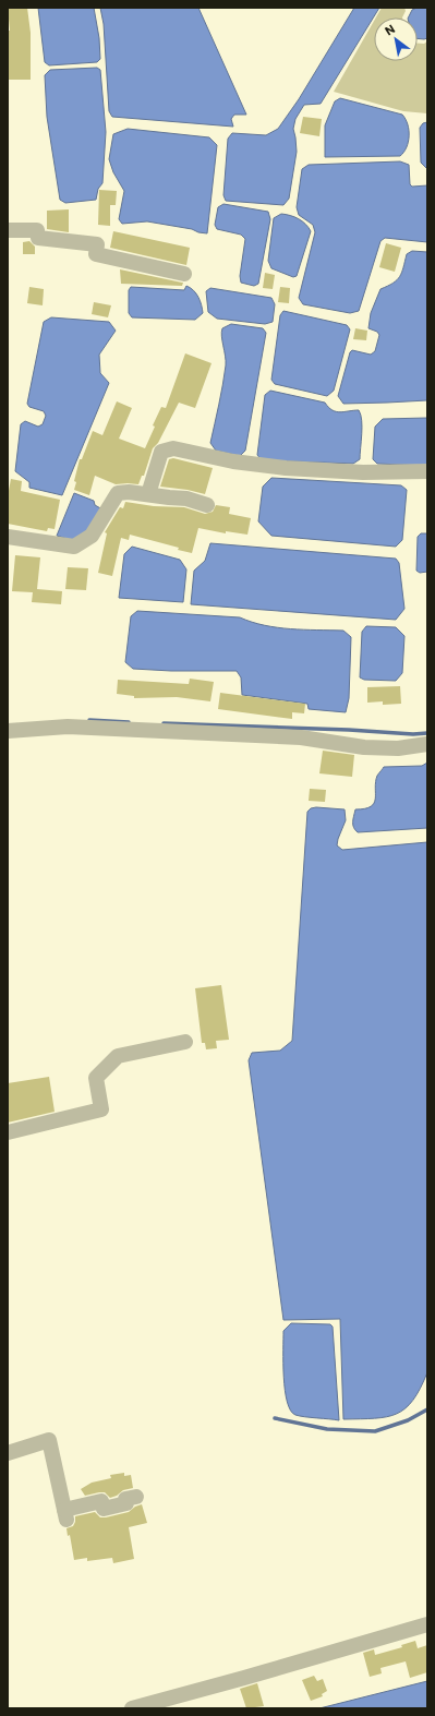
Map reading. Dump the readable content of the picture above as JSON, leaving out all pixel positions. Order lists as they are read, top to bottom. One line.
{"north":"top left"}
